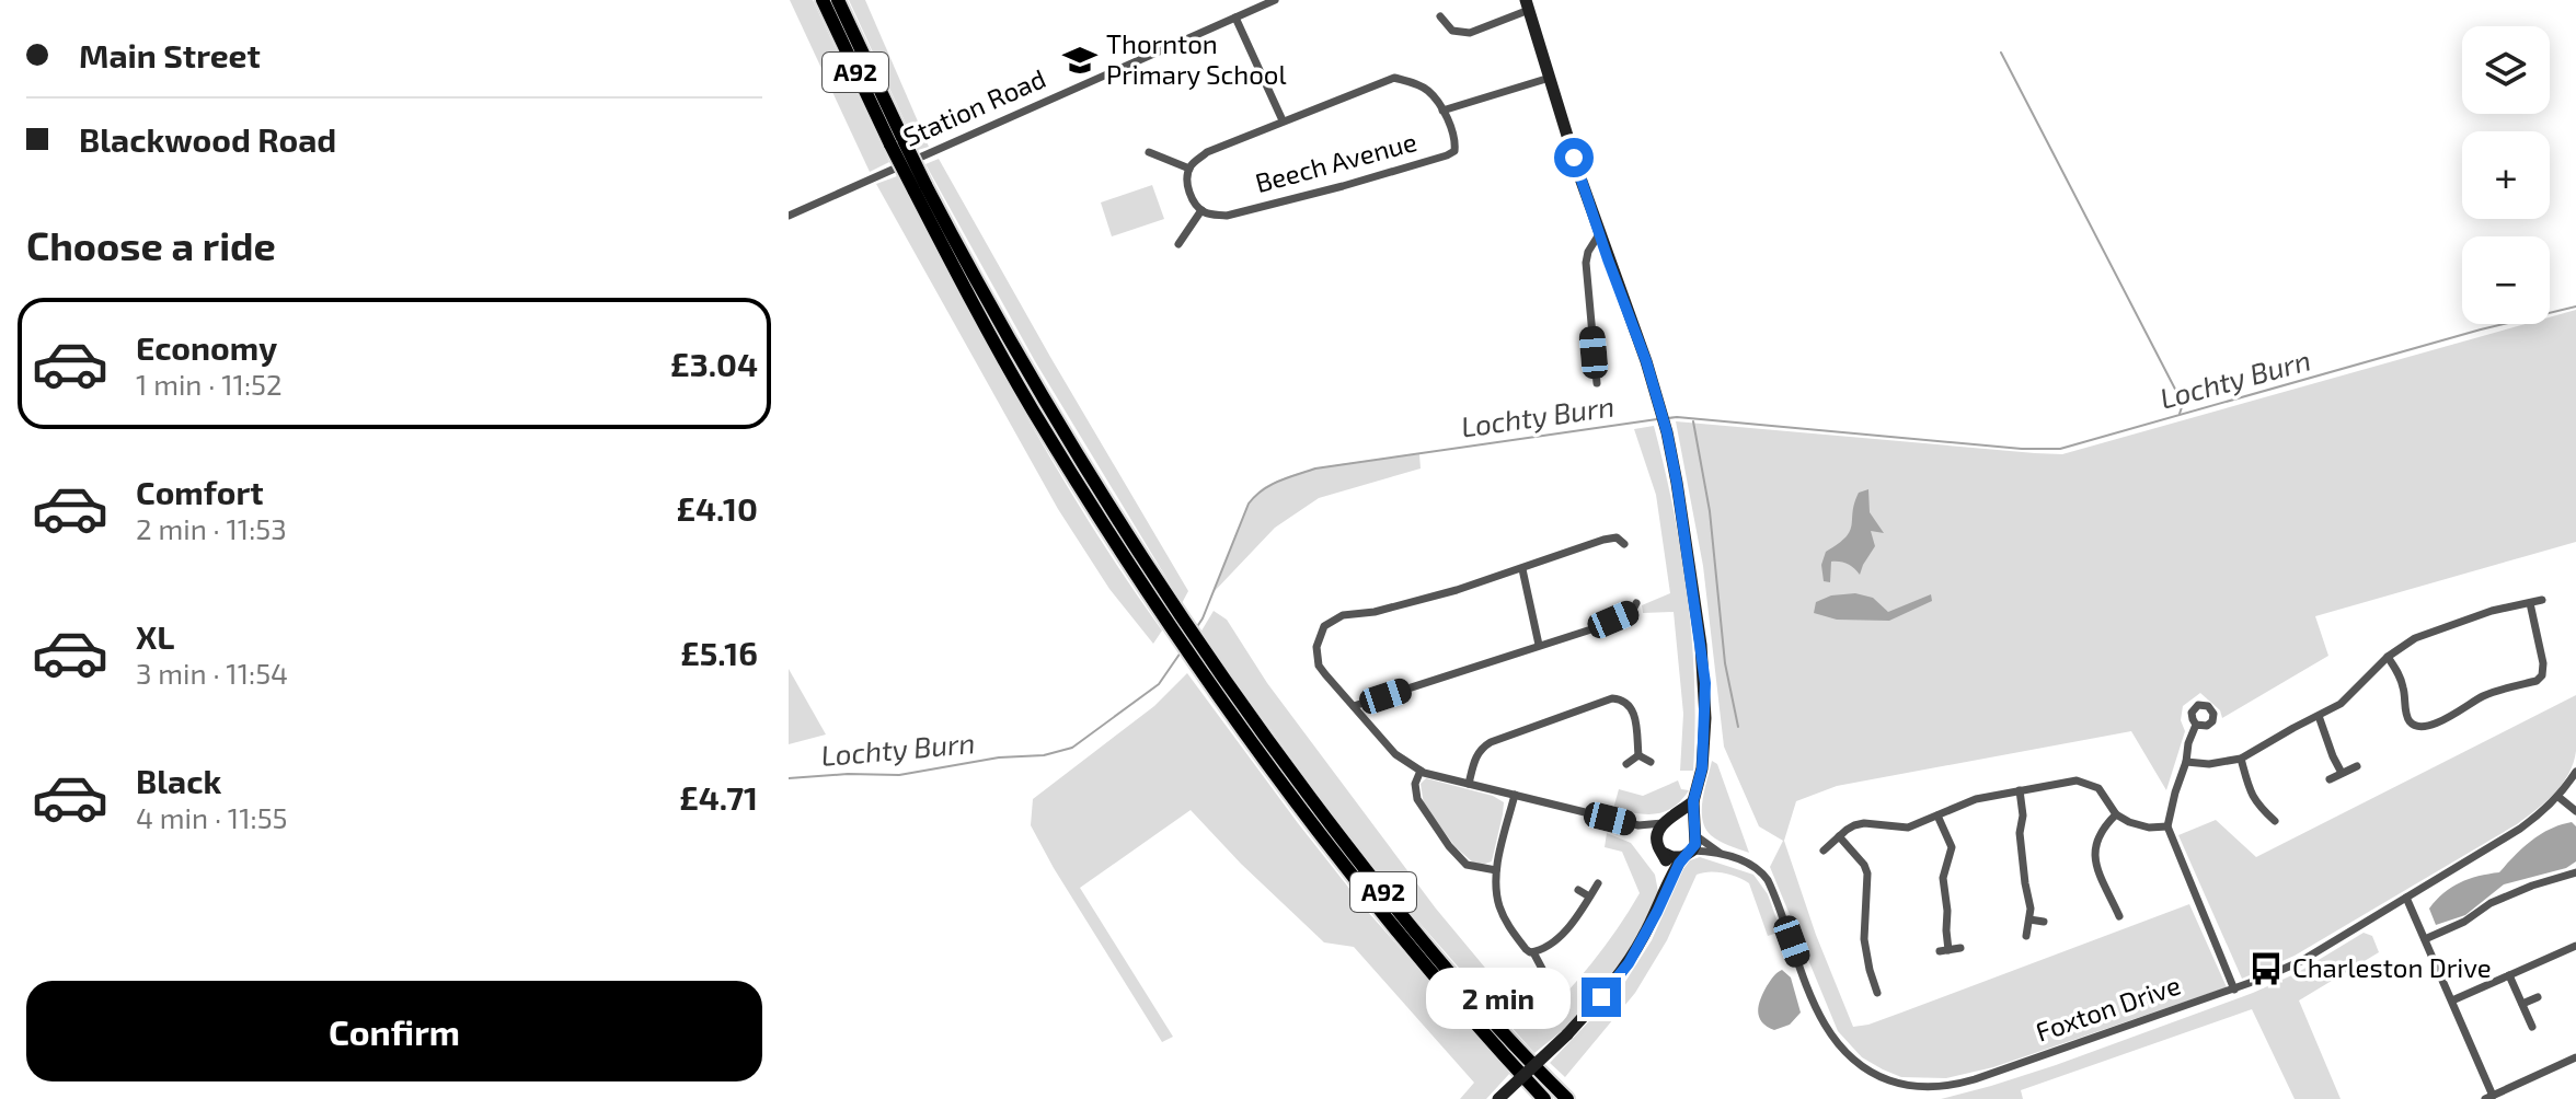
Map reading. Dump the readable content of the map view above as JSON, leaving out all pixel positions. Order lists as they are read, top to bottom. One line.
{"streets":{"highway":["A92"],"street":["Station Road","Beech Avenue","Foxton Drive"]},"water":["Lochty Burn"],"places":{"school or university":["Thornton Primary School"],"bus stop":["Charleston Drive"]},"page":{"banner":["Main Street","Blackwood Road"],"map_buttons":["+","−"],"heading":"Choose a ride","list":[{"name":"Economy","note":"1 min · 11:52","value":"£3.04"},{"name":"Comfort","note":"2 min · 11:53","value":"£4.10"},{"name":"XL","note":"3 min · 11:54","value":"£5.16"},{"name":"Black","note":"4 min · 11:55","value":"£4.71"}],"buttons":"Confirm","bubble":"2 min"}}
